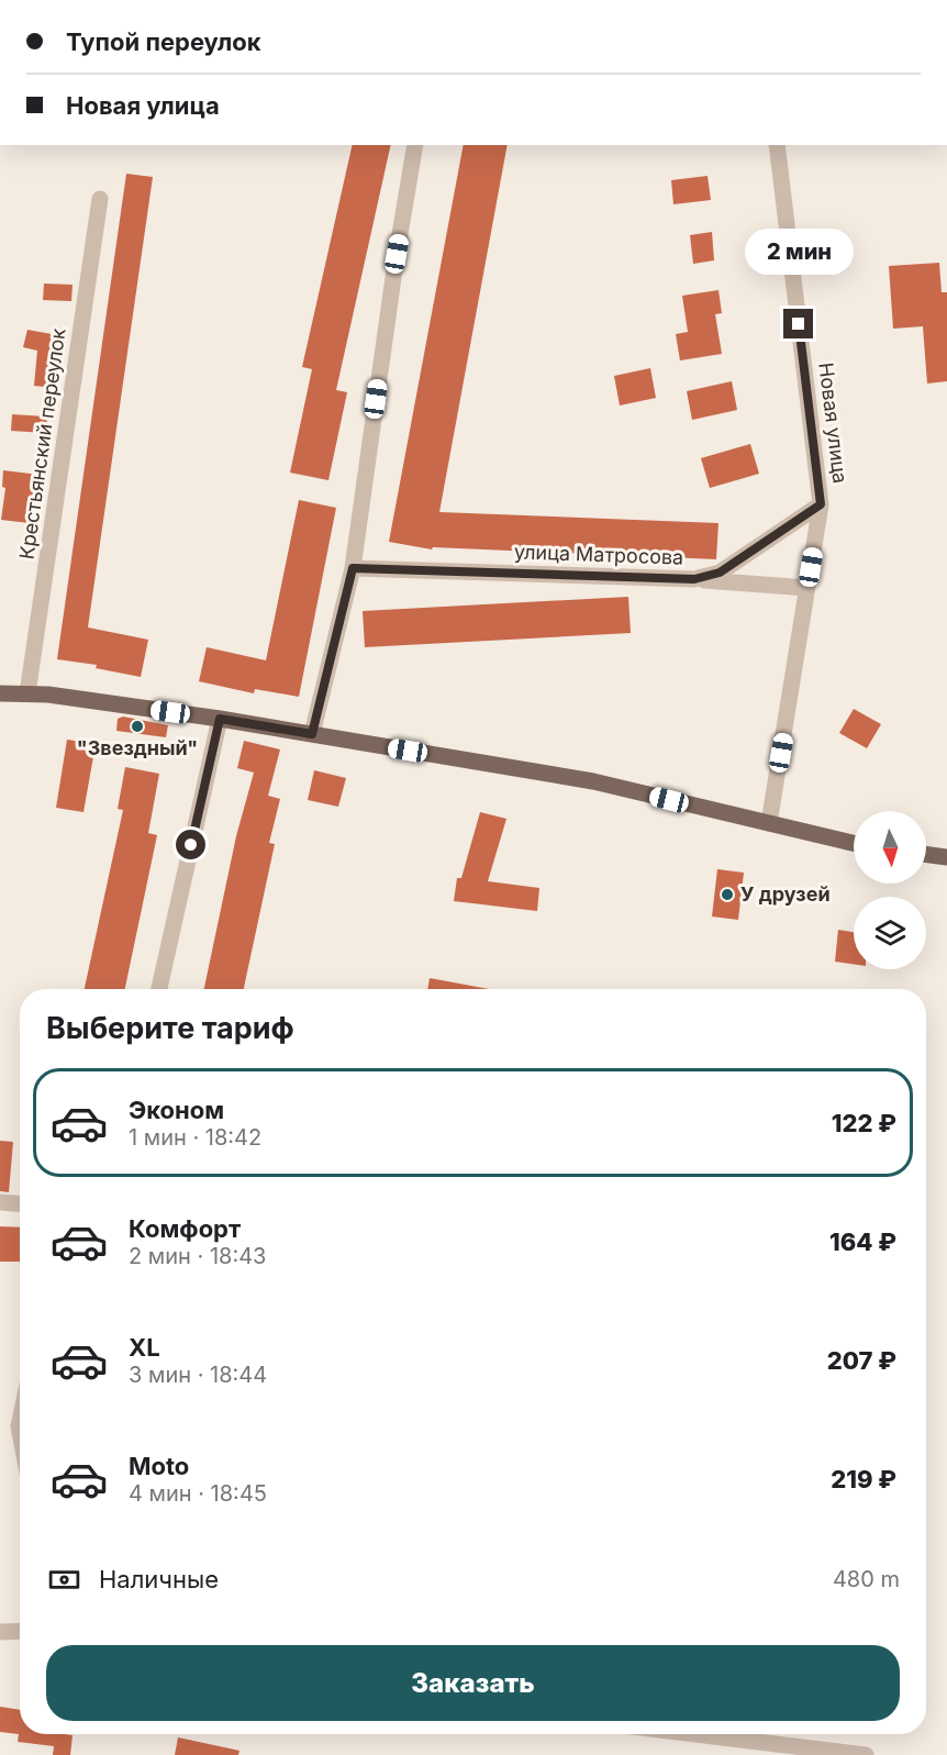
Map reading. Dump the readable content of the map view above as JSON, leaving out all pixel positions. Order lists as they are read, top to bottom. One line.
{"streets":{"street":["Новая улица","Крестьянский переулок","улица Матросова"]},"crossings":[["Новая улица","улица Матросова"]],"places":["\"Звездный\"","У друзей"],"north":"bottom","page":{"banner":["Тупой переулок","Новая улица"],"bubble":"2 мин","heading":"Выберите тариф","list":[{"name":"Эконом","note":"1 мин · 18:42","value":"122 ₽"},{"name":"Комфорт","note":"2 мин · 18:43","value":"164 ₽"},{"name":"XL","note":"3 мин · 18:44","value":"207 ₽"},{"name":"Moto","note":"4 мин · 18:45","value":"219 ₽"}],"pay":["Наличные","480 m"],"buttons":"Заказать"}}
